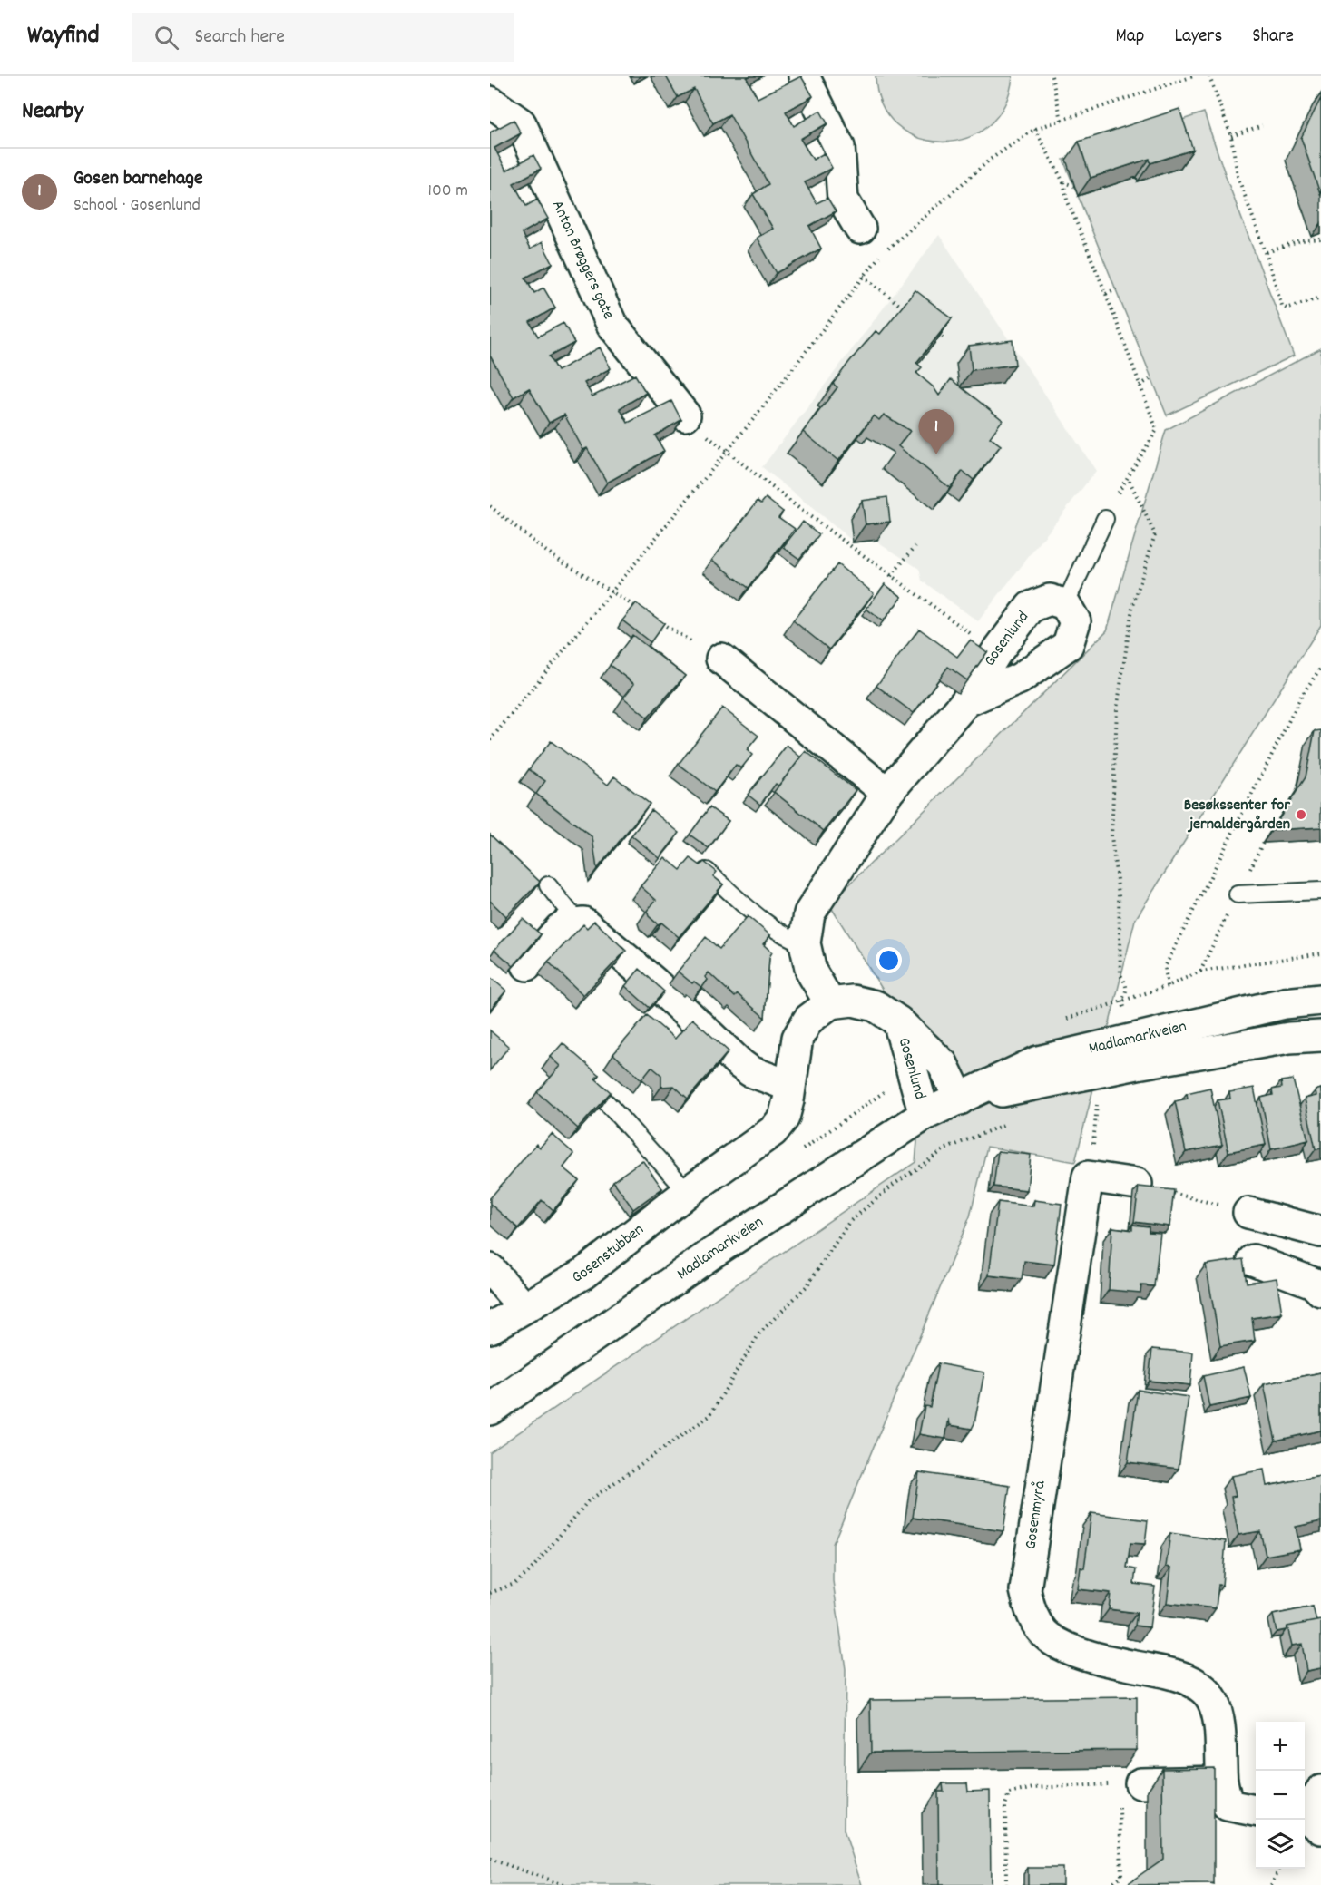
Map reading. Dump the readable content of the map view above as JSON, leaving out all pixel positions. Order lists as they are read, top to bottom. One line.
{"streets":{"street":["Anton Brøggers gate","Gosenlund","Madlamarkveien","Gosenstubben","Gosenmyrå"]},"crossings":[["Gosenlund","Madlamarkveien"],["Gosenlund","Gosenstubben"]],"places":["Besøkssenter for jernaldergården"],"page":{"header":"Wayfind","search":"Search here","nav":["Map","Layers","Share"],"heading":"Nearby","list":[{"mark":"1","name":"Gosen barnehage","note":"School · Gosenlund","value":"100 m"}],"pins":"1","map_buttons":["+","−"]}}
